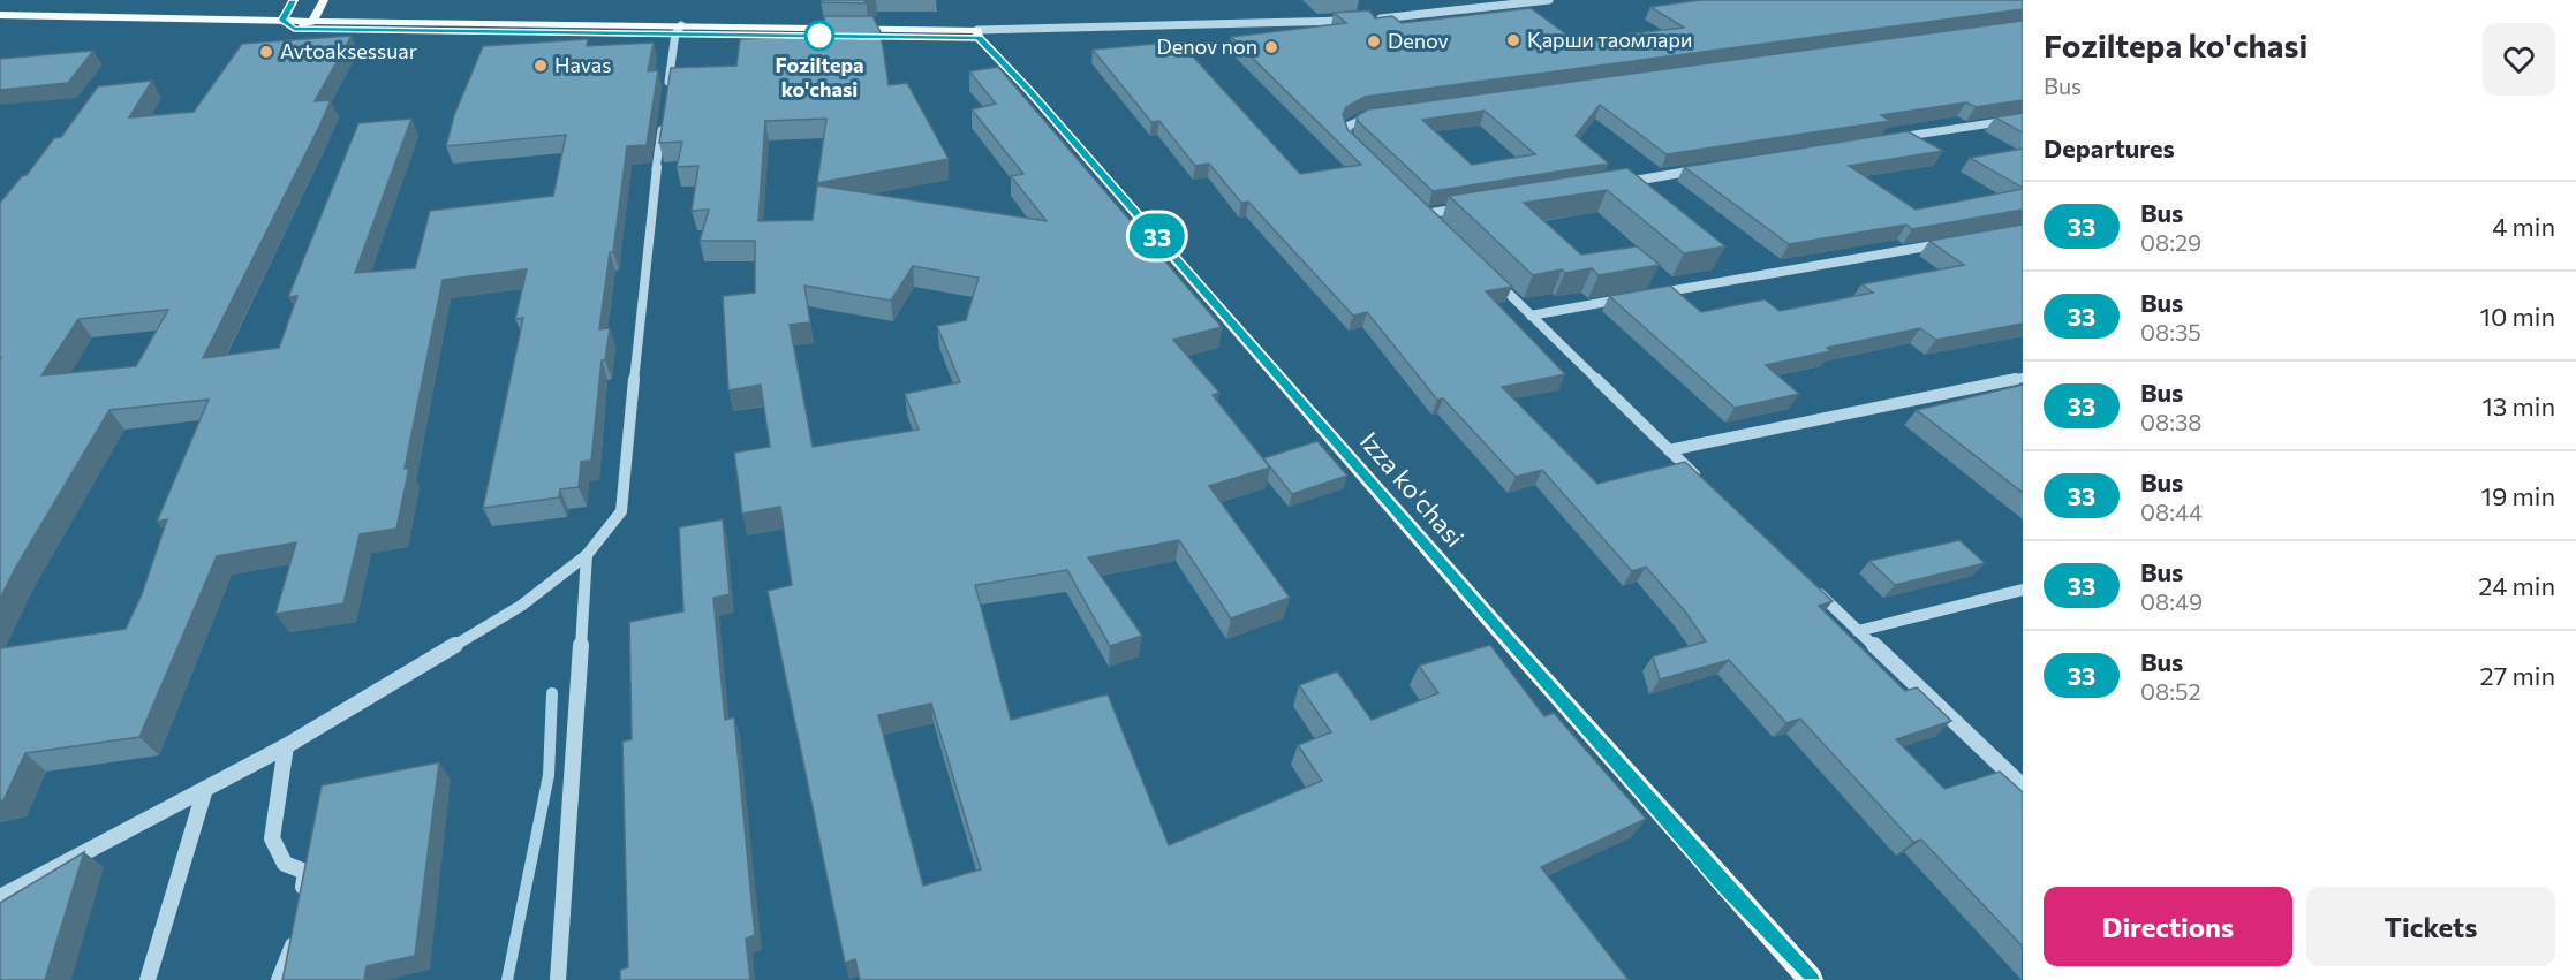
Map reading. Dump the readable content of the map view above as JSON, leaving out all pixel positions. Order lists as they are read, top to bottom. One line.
{"streets":{"main road":["Izza ko'chasi"]},"places":["Foziltepa ko'chasi","Қарши таомлари","Denov","Denov non","Avtoaksessuar","Havas"],"lines":["bus line 33"],"page":{"on_map":"33","heading":[["Foziltepa ko'chasi","Bus"],"Departures"],"list":[{"mark":"33","name":"Bus","note":"08:29","value":"4 min"},{"mark":"33","name":"Bus","note":"08:35","value":"10 min"},{"mark":"33","name":"Bus","note":"08:38","value":"13 min"},{"mark":"33","name":"Bus","note":"08:44","value":"19 min"},{"mark":"33","name":"Bus","note":"08:49","value":"24 min"},{"mark":"33","name":"Bus","note":"08:52","value":"27 min"}],"buttons":["Directions","Tickets"]}}
